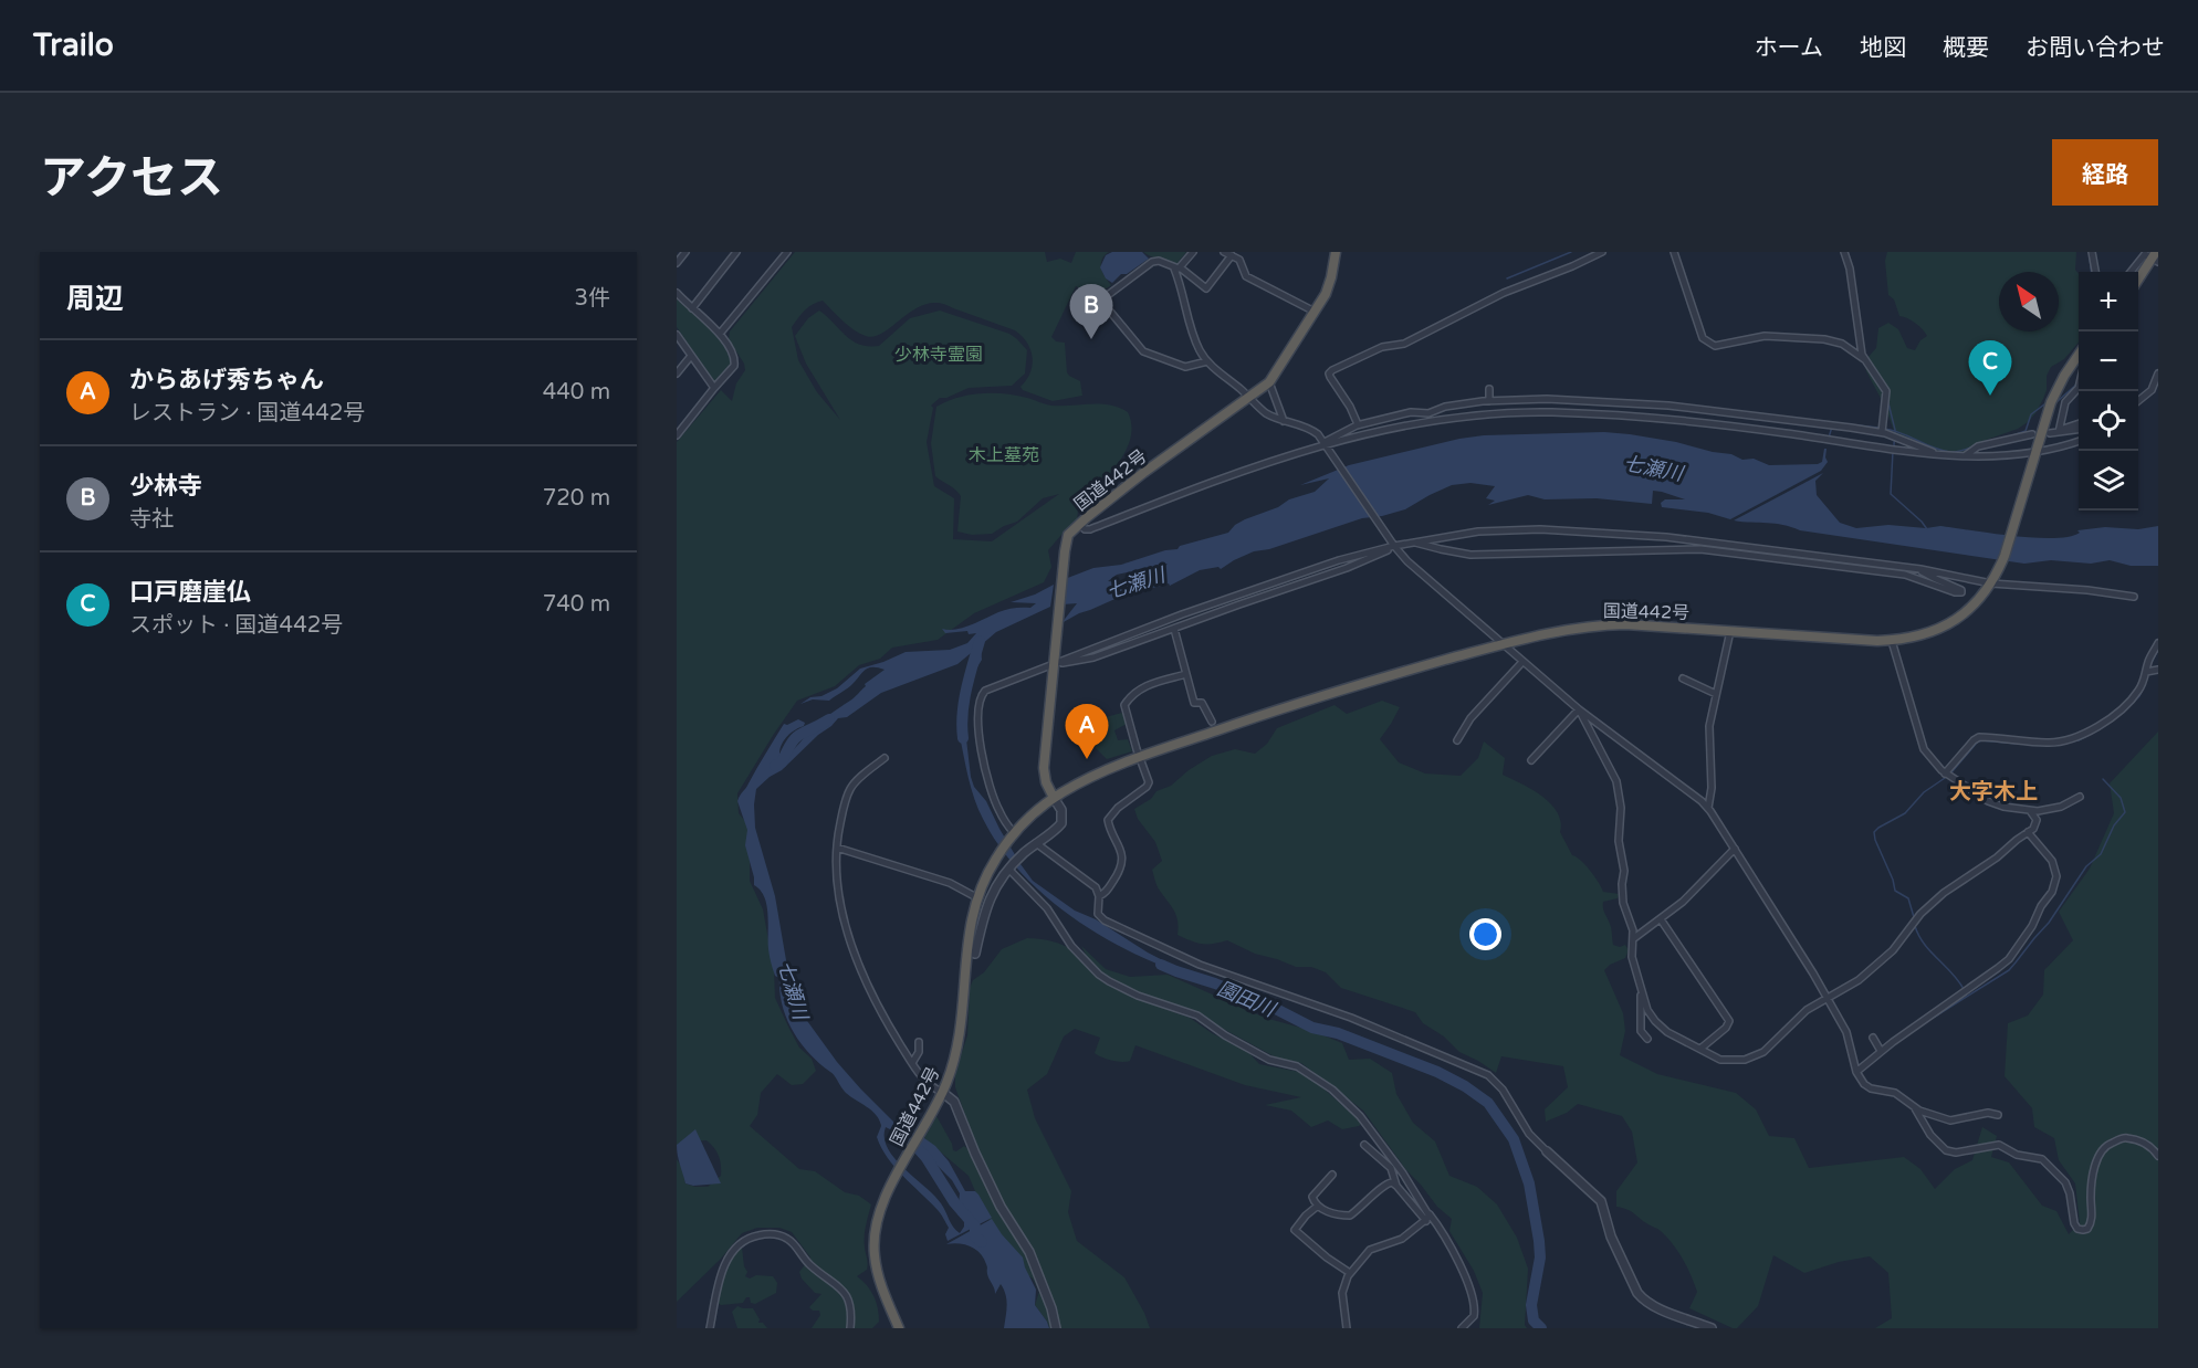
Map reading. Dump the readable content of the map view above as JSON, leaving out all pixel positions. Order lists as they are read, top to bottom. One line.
{"streets":{"highway":["国道442号"]},"districts":["大字木上"],"water":["七瀬川","園田川"],"parks":["少林寺霊園","木上墓苑"],"north":"top left","page":{"header":"Trailo","nav":["ホーム","地図","概要","お問い合わせ"],"title":"アクセス","buttons":"経路","heading":["周辺","3件"],"map_buttons":["+","−"],"pins":["B","C","A"],"list":[{"mark":"A","name":"からあげ秀ちゃん","note":"レストラン · 国道442号","value":"440 m"},{"mark":"B","name":"少林寺","note":"寺社","value":"720 m"},{"mark":"C","name":"口戸磨崖仏","note":"スポット · 国道442号","value":"740 m"}]}}
